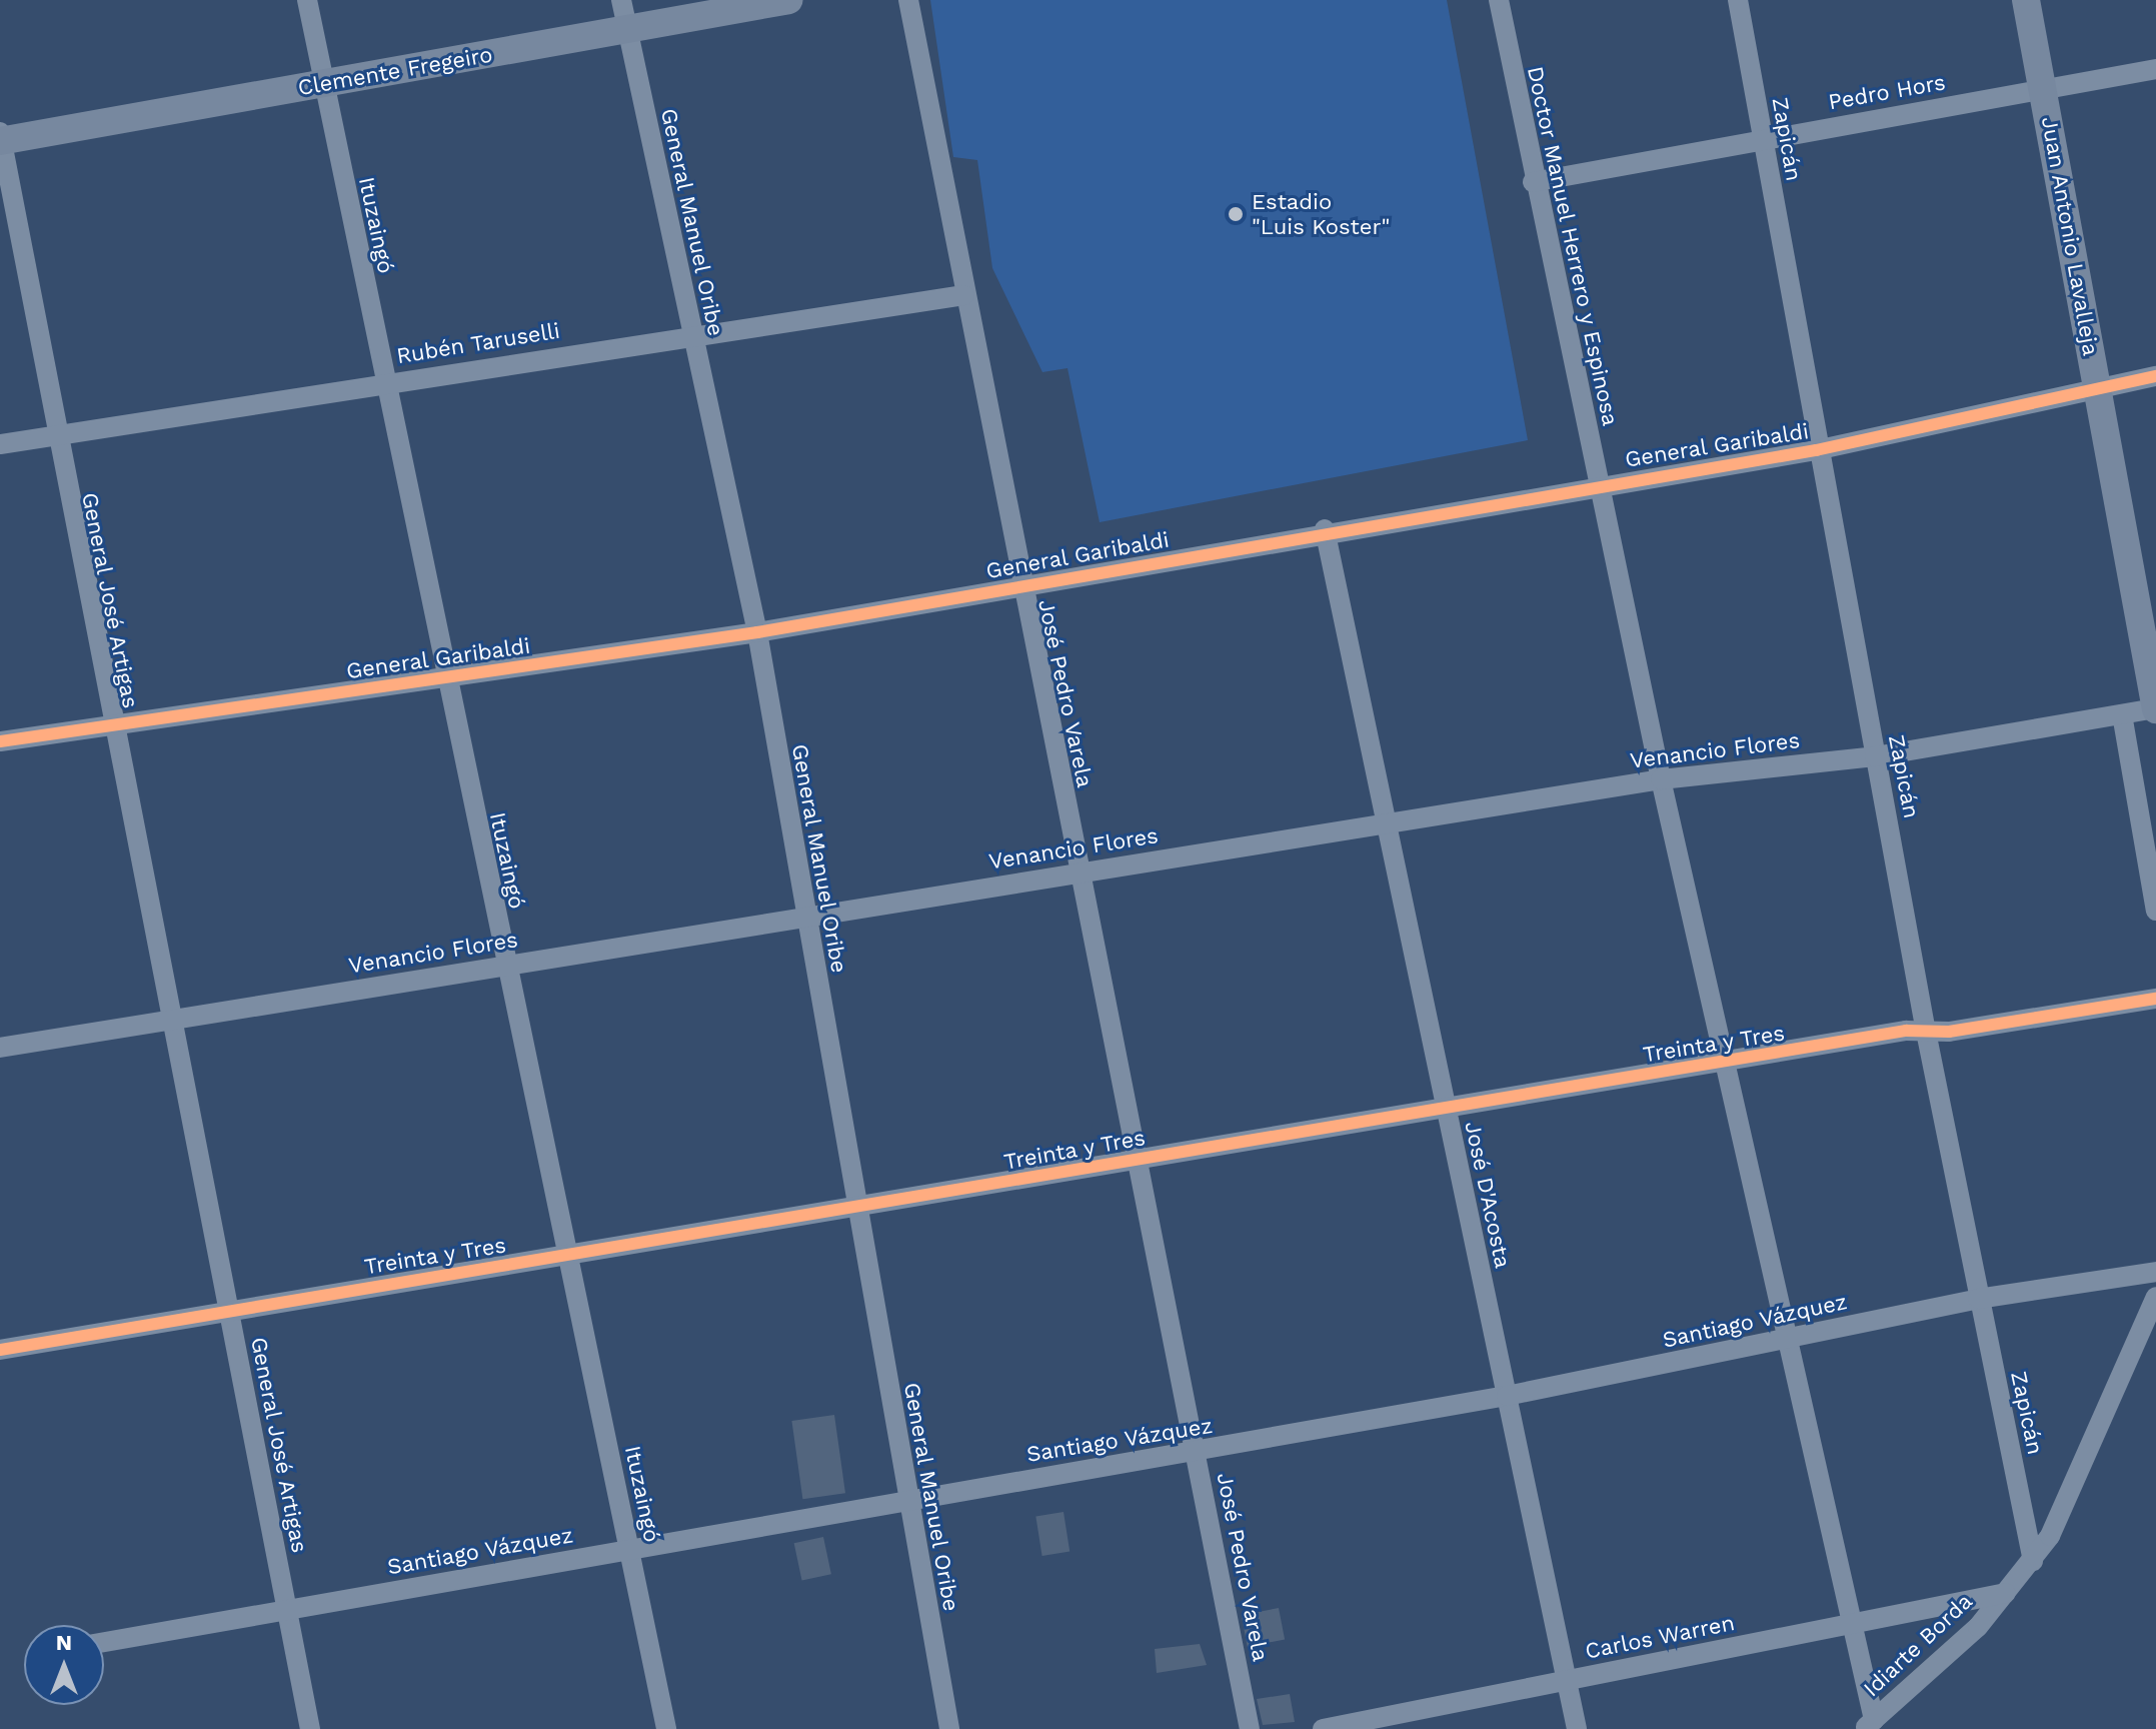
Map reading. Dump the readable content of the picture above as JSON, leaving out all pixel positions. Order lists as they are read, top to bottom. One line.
{"streets":{"street":["Clemente Fregeiro","Pedro Hors","Zapicán","General Manuel Oribe","Ituzaingó","Juan Antonio Lavalleja","Doctor Manuel Herrero y Espinosa","Rubén Taruselli","General Garibaldi","General José Artigas","José Pedro Varela","Venancio Flores","Treinta y Tres","José D'Acosta","Santiago Vázquez","Carlos Warren","Idiarte Borda"]},"crossings":[["Clemente Fregeiro","General Manuel Oribe"],["Clemente Fregeiro","Ituzaingó"],["Clemente Fregeiro","General José Artigas"],["Pedro Hors","Zapicán"],["Pedro Hors","Juan Antonio Lavalleja"],["Pedro Hors","Doctor Manuel Herrero y Espinosa"],["Zapicán","General Garibaldi"],["Zapicán","Venancio Flores"],["Zapicán","Treinta y Tres"],["Zapicán","Santiago Vázquez"],["Zapicán","Idiarte Borda"],["General Manuel Oribe","Rubén Taruselli"],["General Manuel Oribe","General Garibaldi"],["General Manuel Oribe","Venancio Flores"],["General Manuel Oribe","Treinta y Tres"],["General Manuel Oribe","Santiago Vázquez"],["Ituzaingó","Rubén Taruselli"],["Ituzaingó","General Garibaldi"],["Ituzaingó","Venancio Flores"],["Ituzaingó","Treinta y Tres"],["Ituzaingó","Santiago Vázquez"],["Juan Antonio Lavalleja","General Garibaldi"],["Juan Antonio Lavalleja","Venancio Flores"],["Doctor Manuel Herrero y Espinosa","General Garibaldi"],["Doctor Manuel Herrero y Espinosa","Venancio Flores"],["Doctor Manuel Herrero y Espinosa","Treinta y Tres"],["Doctor Manuel Herrero y Espinosa","Santiago Vázquez"],["Doctor Manuel Herrero y Espinosa","Carlos Warren"],["Doctor Manuel Herrero y Espinosa","Idiarte Borda"],["Rubén Taruselli","General José Artigas"],["Rubén Taruselli","José Pedro Varela"],["General Garibaldi","General José Artigas"],["General Garibaldi","José Pedro Varela"],["General Garibaldi","José D'Acosta"],["General José Artigas","Venancio Flores"],["General José Artigas","Treinta y Tres"],["General José Artigas","Santiago Vázquez"],["José Pedro Varela","Venancio Flores"],["José Pedro Varela","Treinta y Tres"],["José Pedro Varela","Santiago Vázquez"],["Venancio Flores","José D'Acosta"],["Treinta y Tres","José D'Acosta"],["José D'Acosta","Santiago Vázquez"],["José D'Acosta","Carlos Warren"],["Carlos Warren","Idiarte Borda"]],"places":["Estadio \"Luis Koster\""],"north":"top"}
